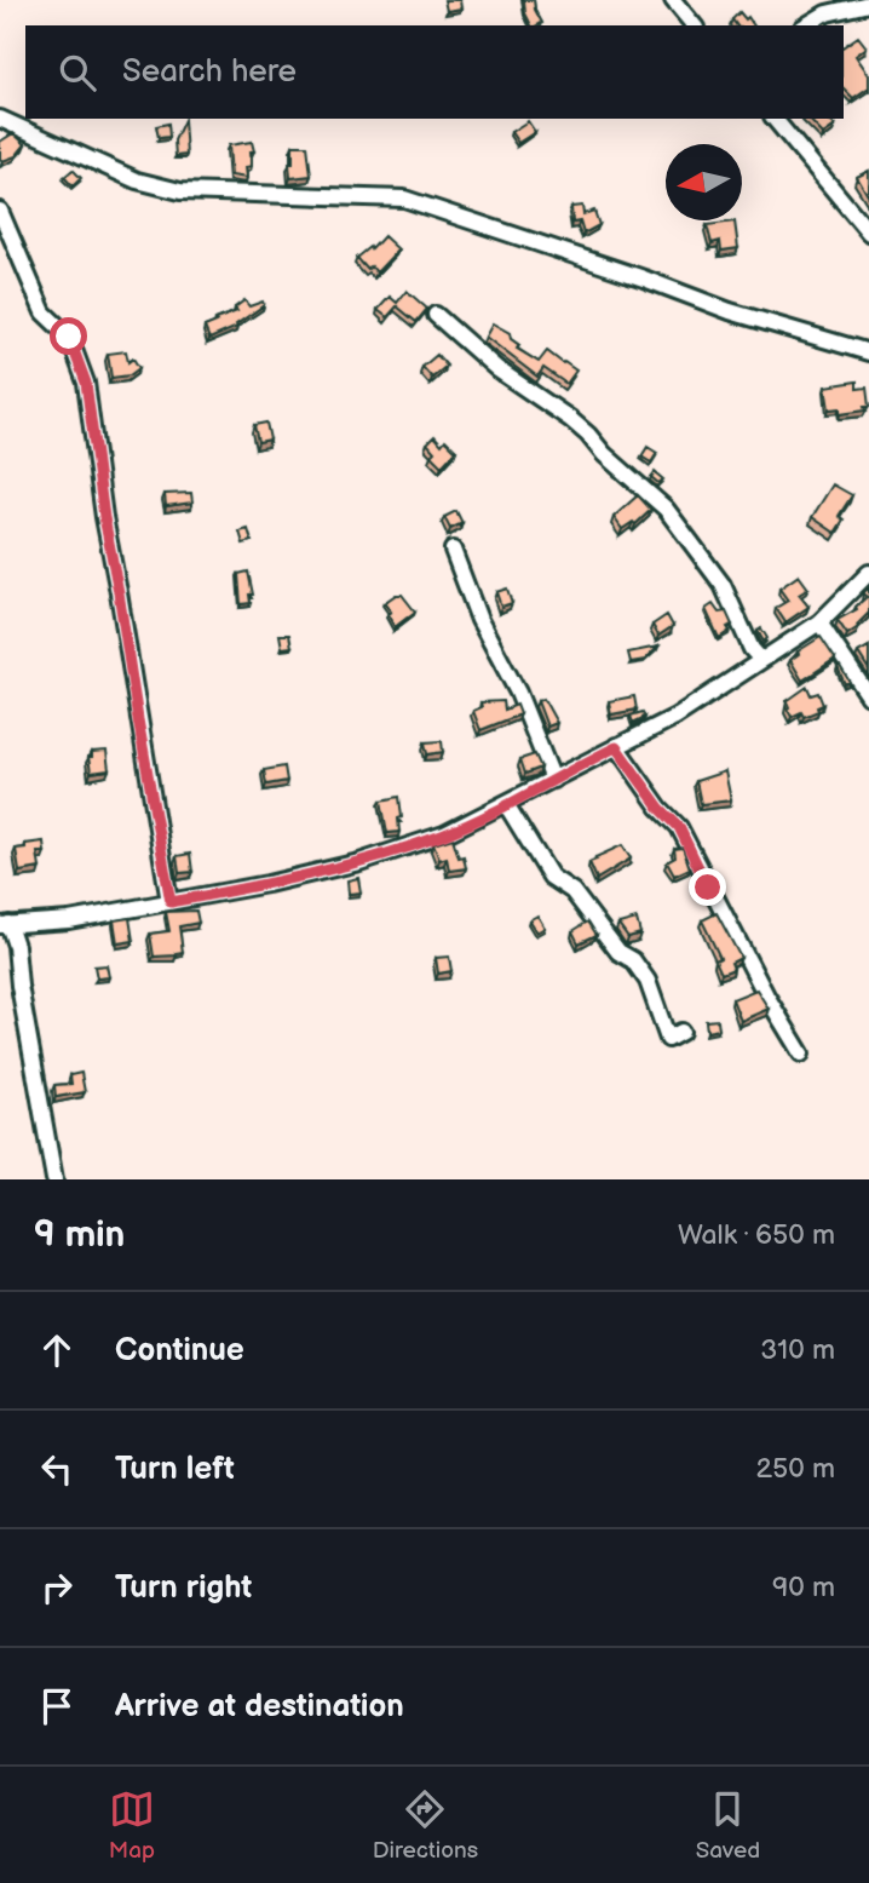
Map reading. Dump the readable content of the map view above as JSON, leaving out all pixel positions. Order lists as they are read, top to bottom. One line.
{"north":"left","page":{"search":"Search here","heading":["9 min","Walk · 650 m"],"list":[["Continue","310 m"],["Turn left","250 m"],["Turn right","90 m"],"Arrive at destination"],"nav":["Map","Directions","Saved"]}}
